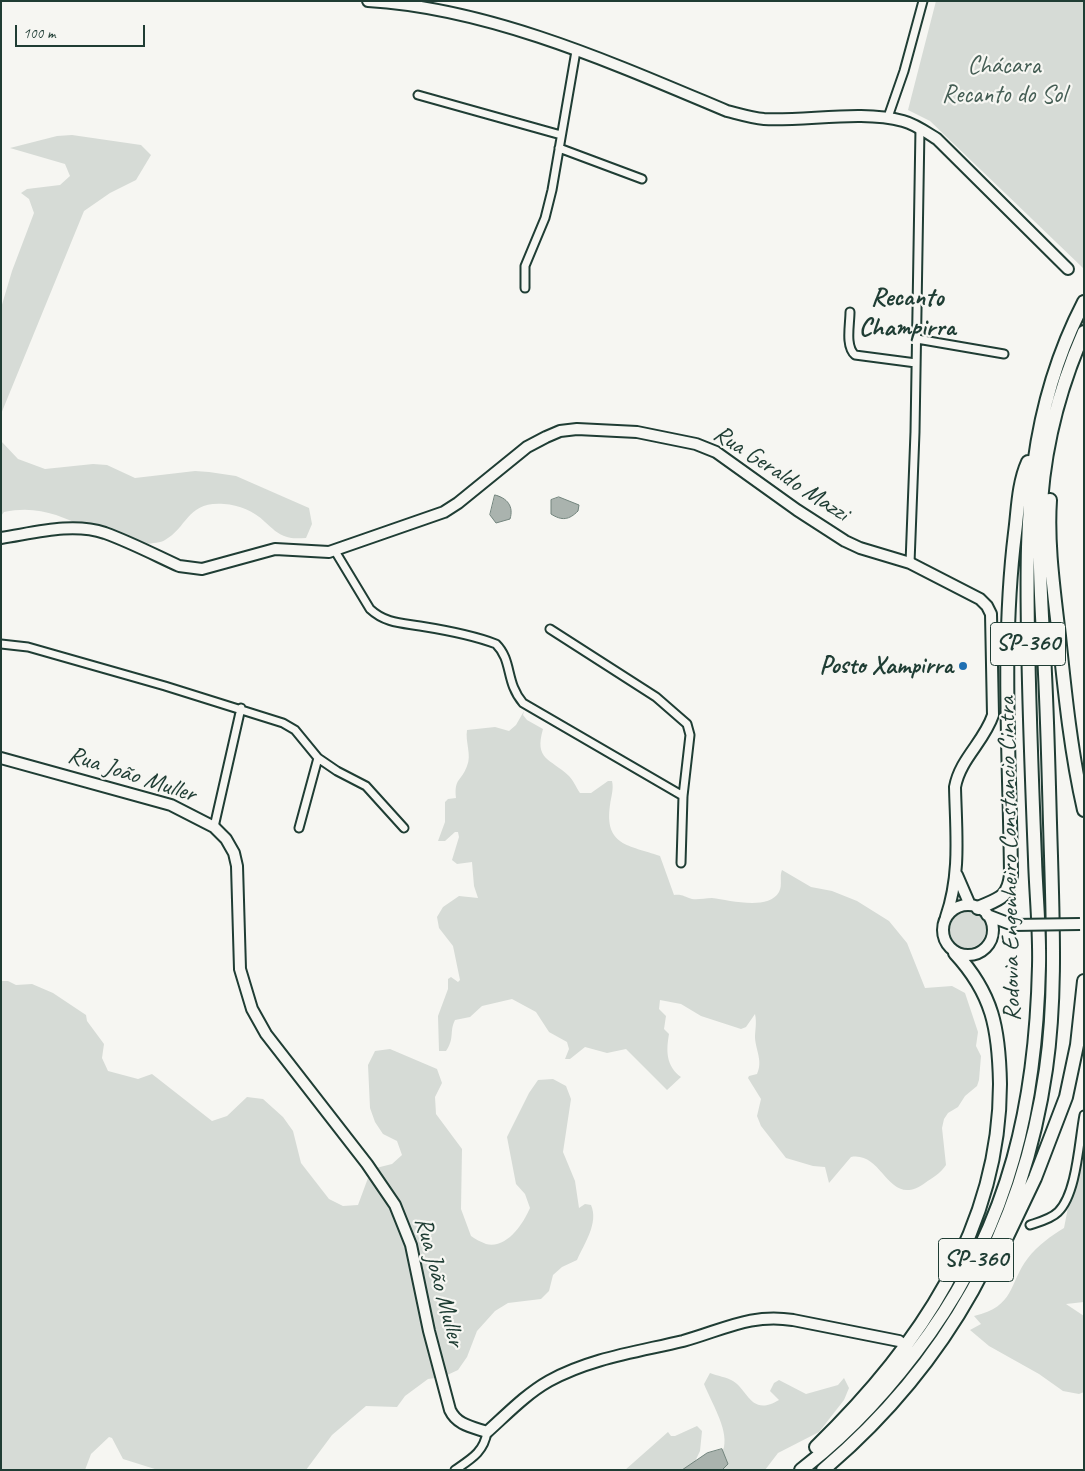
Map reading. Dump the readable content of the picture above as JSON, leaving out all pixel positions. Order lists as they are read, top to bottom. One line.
{"streets":{"highway":["SP-360","Rodovia Engenheiro Constancio Cintra"],"street":["Rua Geraldo Mazzi","Rua João Muller"]},"districts":["Recanto Champirra"],"parks":["Chácara Recanto do Sol"],"places":["Posto Xampirra"],"scale_bar":"100 m"}
